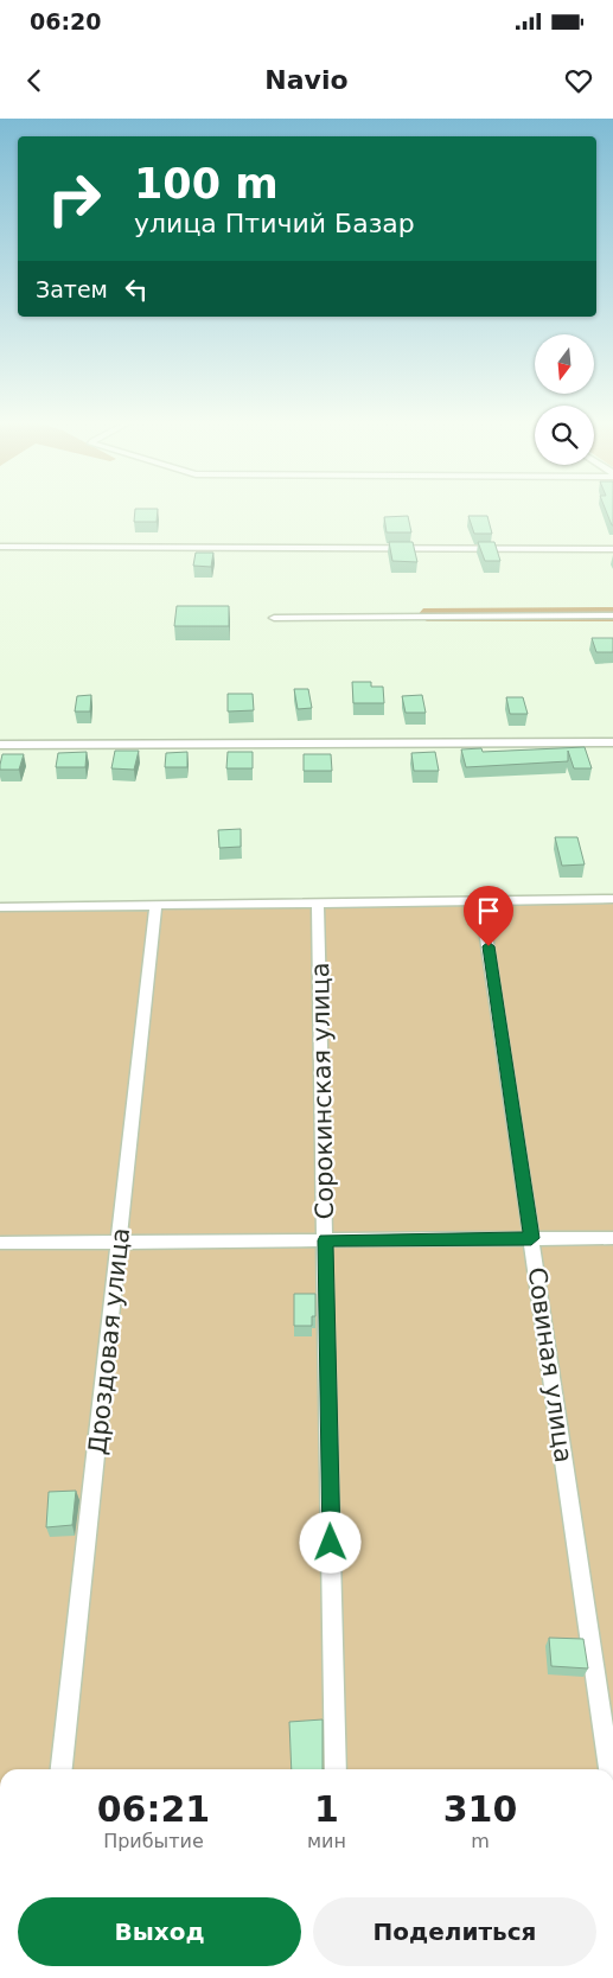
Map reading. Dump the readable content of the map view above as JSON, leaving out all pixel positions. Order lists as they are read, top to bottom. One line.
{"streets":{"street":["Сорокинская улица","Дроздовая улица","Совиная улица"]},"north":"bottom","page":{"status":"06:20","header":"Navio","turn":["100 m","улица Птичий Базар"],"then":"Затем","eta":["06:21","Прибытие","1","мин","310","m"],"buttons":["Выход","Поделиться"]}}
